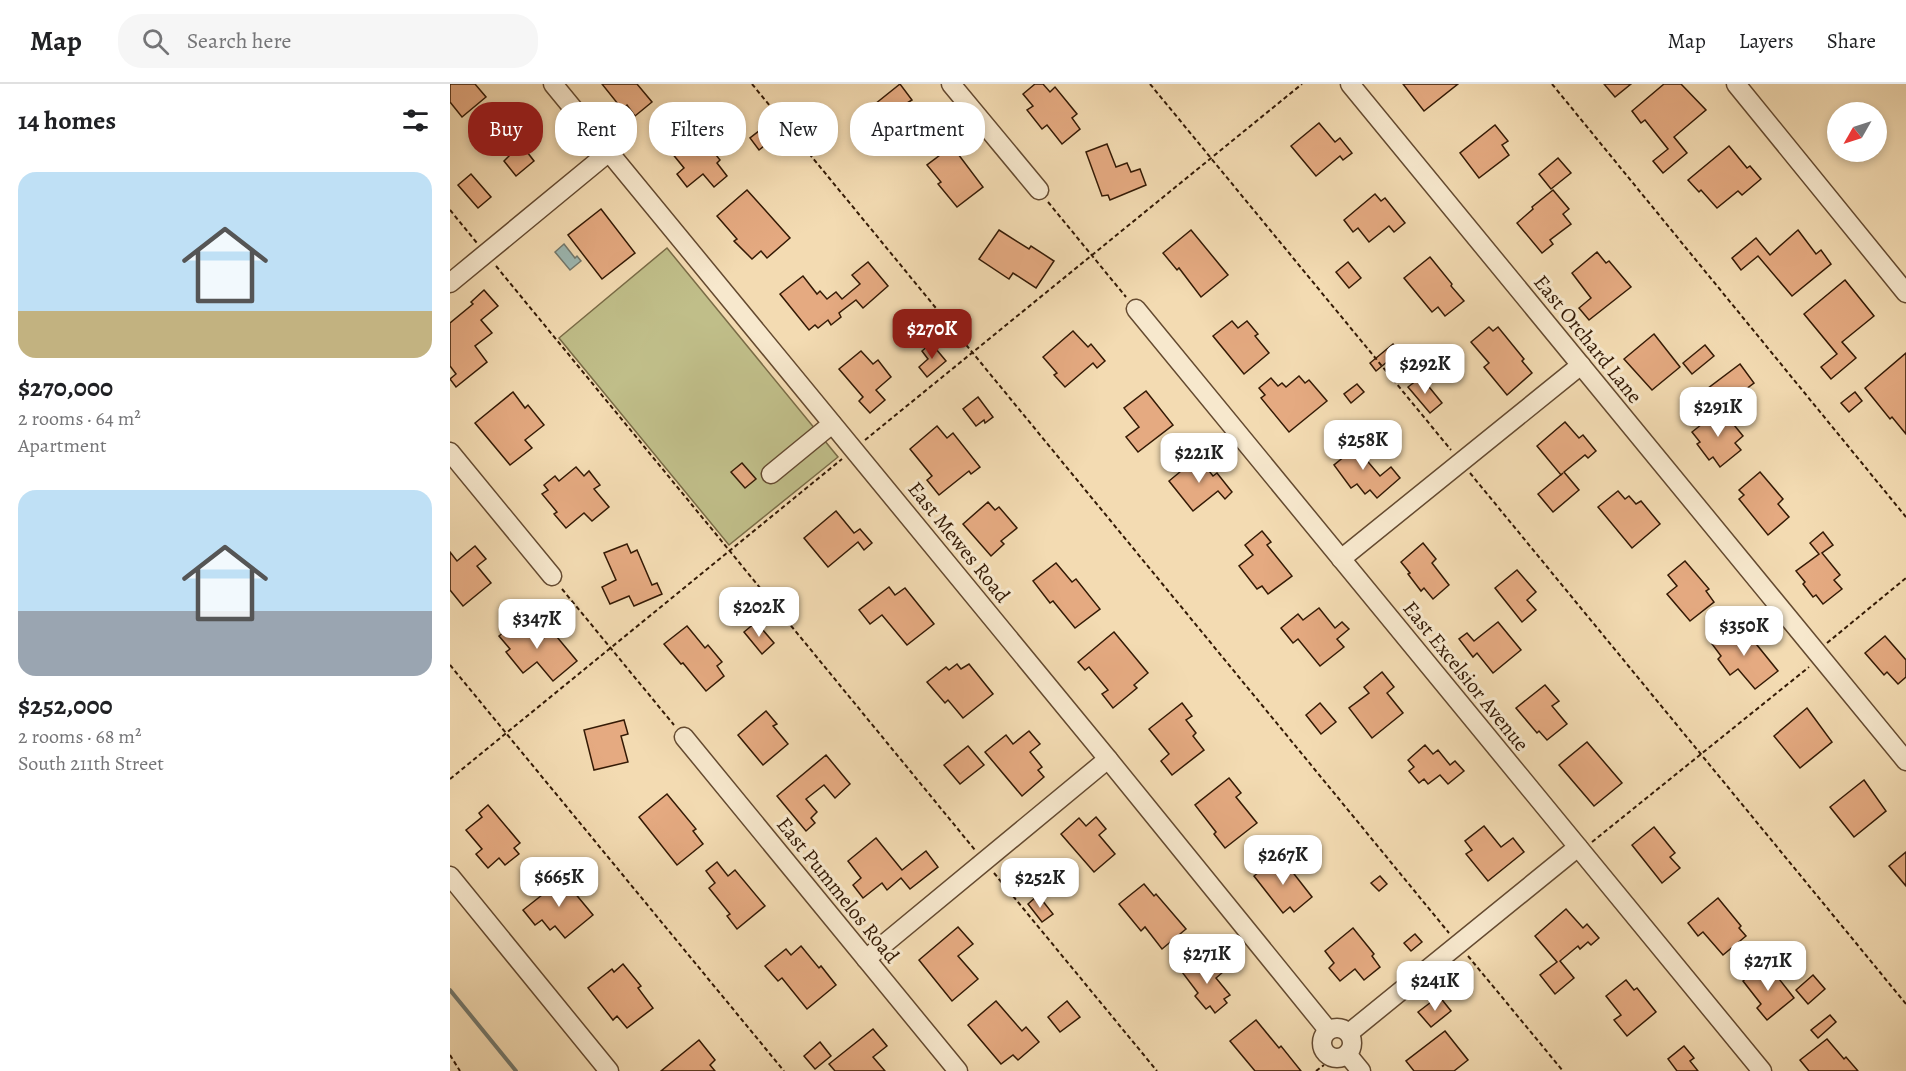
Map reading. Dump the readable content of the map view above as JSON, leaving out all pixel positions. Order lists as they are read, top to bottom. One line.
{"streets":{"street":["East Orchard Lane","East Mewes Road","East Excelsior Avenue","East Pummelos Road"]},"north":"bottom left","page":{"header":"Map","search":"Search here","nav":["Map","Layers","Share"],"heading":"14 homes","chip":["Buy","Rent","Filters","New","Apartment"],"list":[{"name":"$270,000","note":"2 rooms · 64 m² · Apartment"},{"name":"$252,000","note":"2 rooms · 68 m² · South 211th Street"}],"price":["$270K","$292K","$291K","$258K","$221K","$202K","$347K","$350K","$267K","$665K","$252K","$271K","$271K","$241K"]}}
